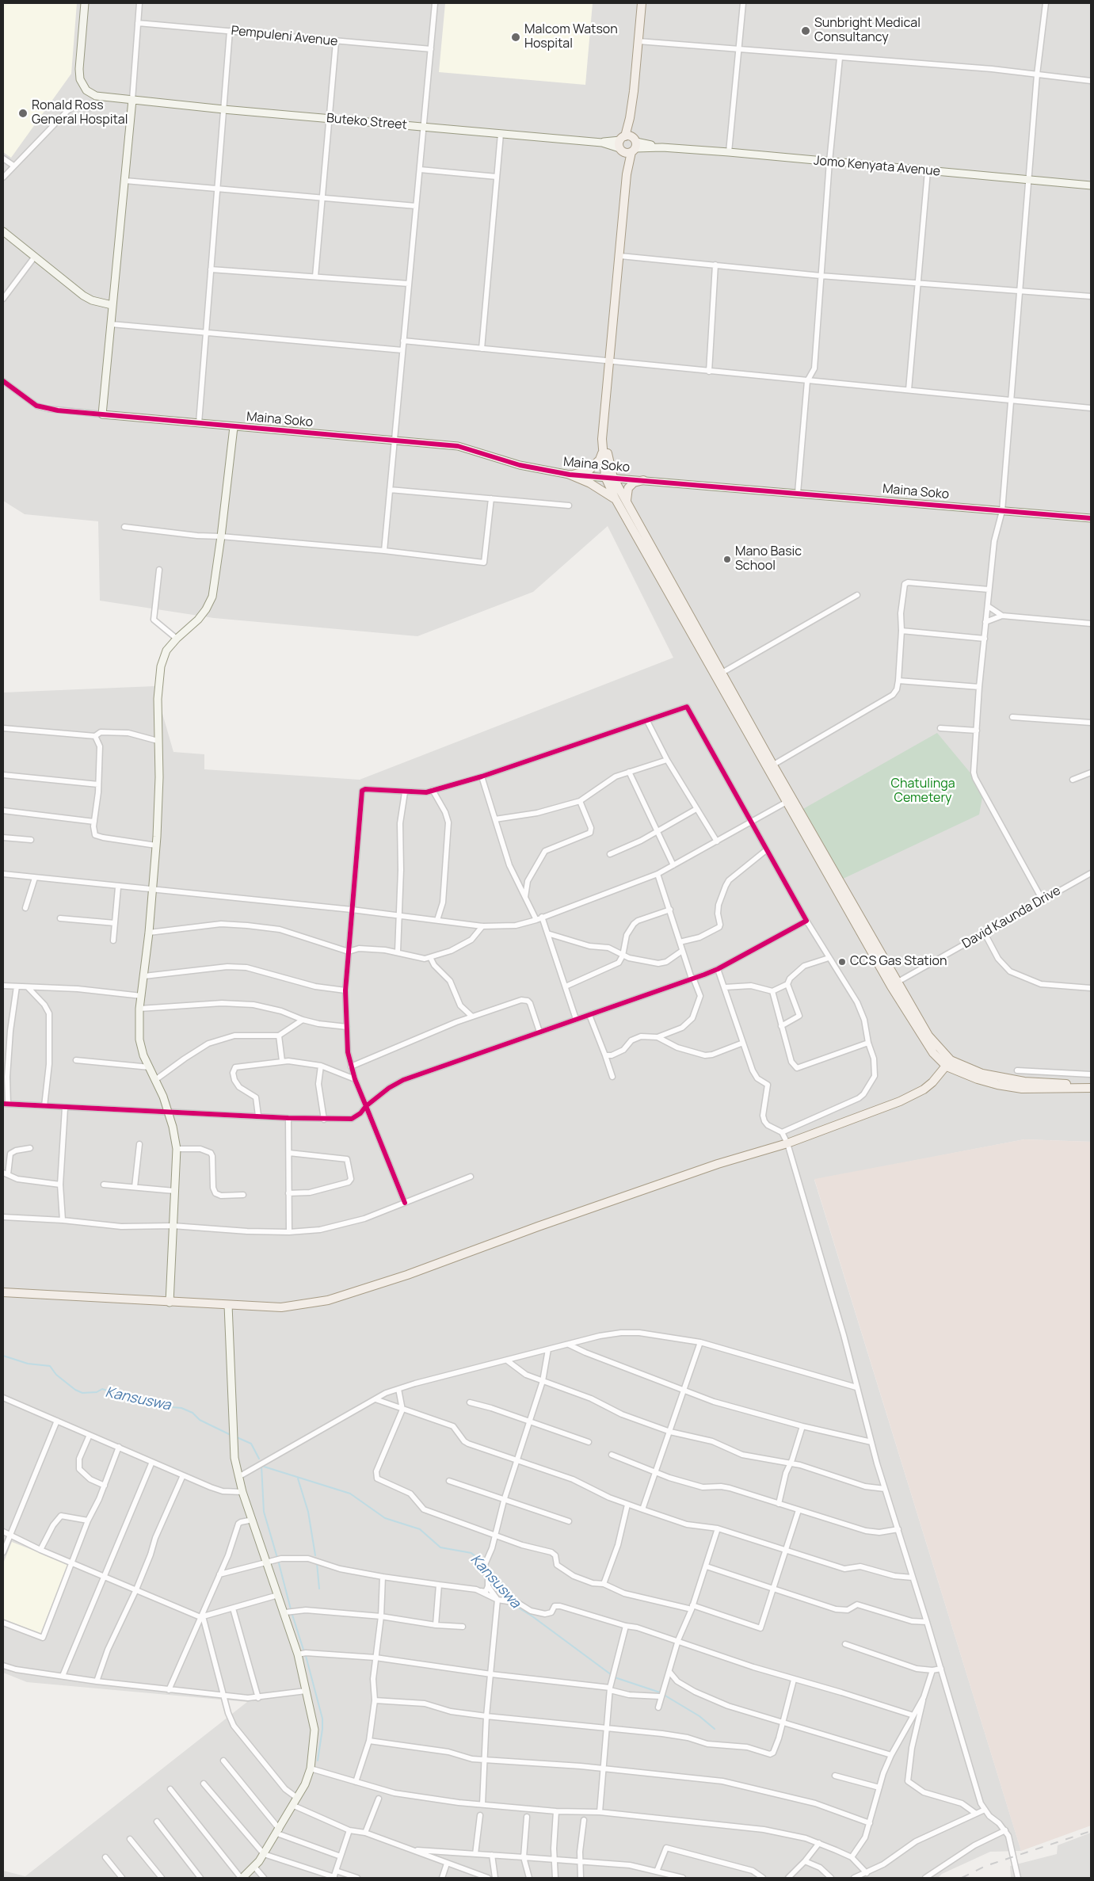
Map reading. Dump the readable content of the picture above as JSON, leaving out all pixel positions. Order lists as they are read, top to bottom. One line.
{"streets":{"street":["Pempuleni Avenue","Buteko Street","Jomo Kenyata Avenue","Maina Soko","David Kaunda Drive"]},"crossings":[["Buteko Street","Jomo Kenyata Avenue"]],"water":["Kansuswa"],"parks":["Chatulinga Cemetery"],"places":["Sunbright Medical Consultancy","Malcom Watson Hospital","Ronald Ross General Hospital","Mano Basic School","CCS Gas Station"]}
